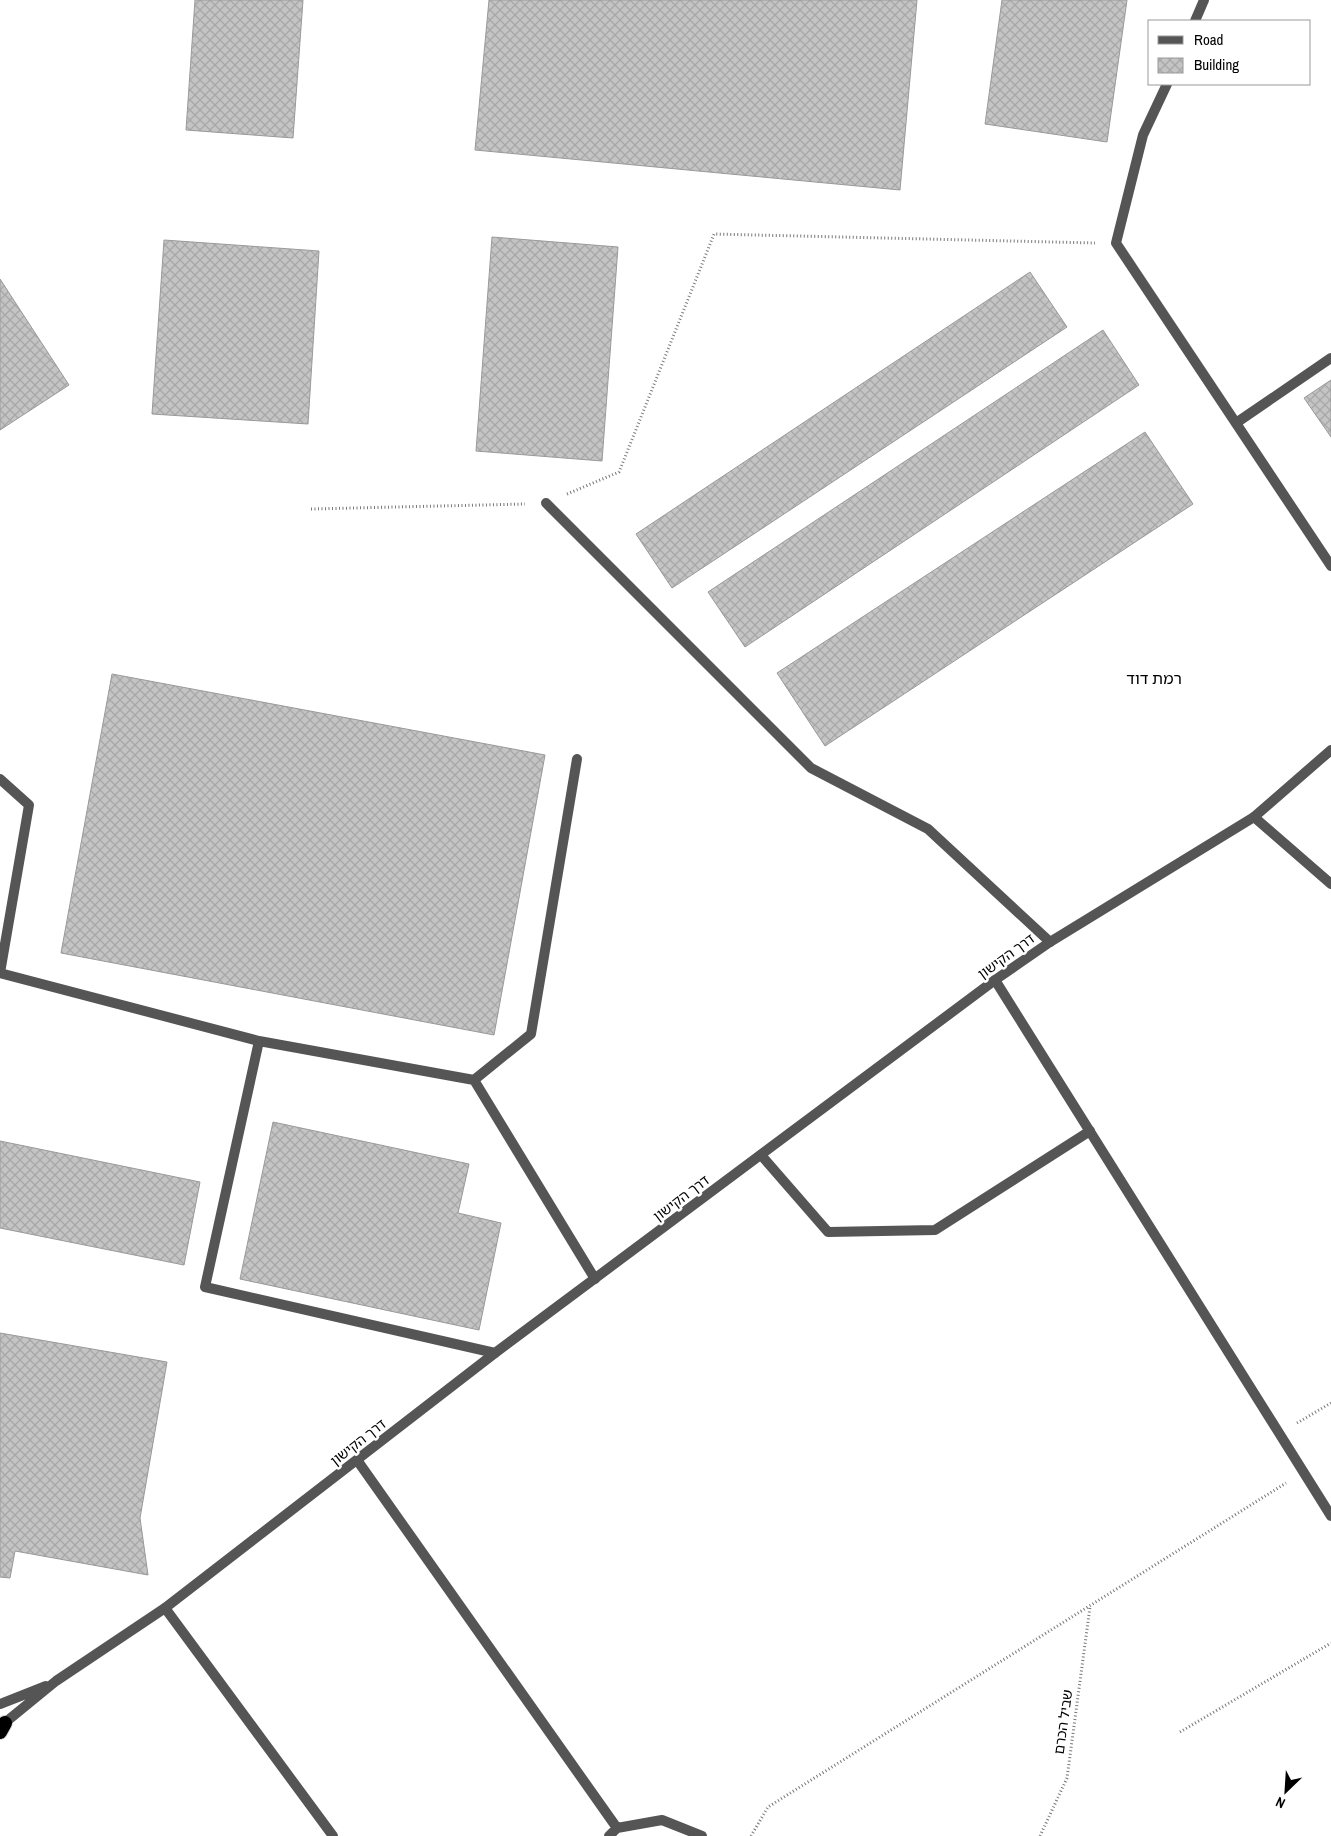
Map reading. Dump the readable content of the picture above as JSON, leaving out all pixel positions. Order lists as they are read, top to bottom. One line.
{"streets":{"street":["דרך הקישון"],"path":["שביל הכרם"]},"districts":["רמת דוד"],"legend":["Road","Building"],"north":"bottom left"}
